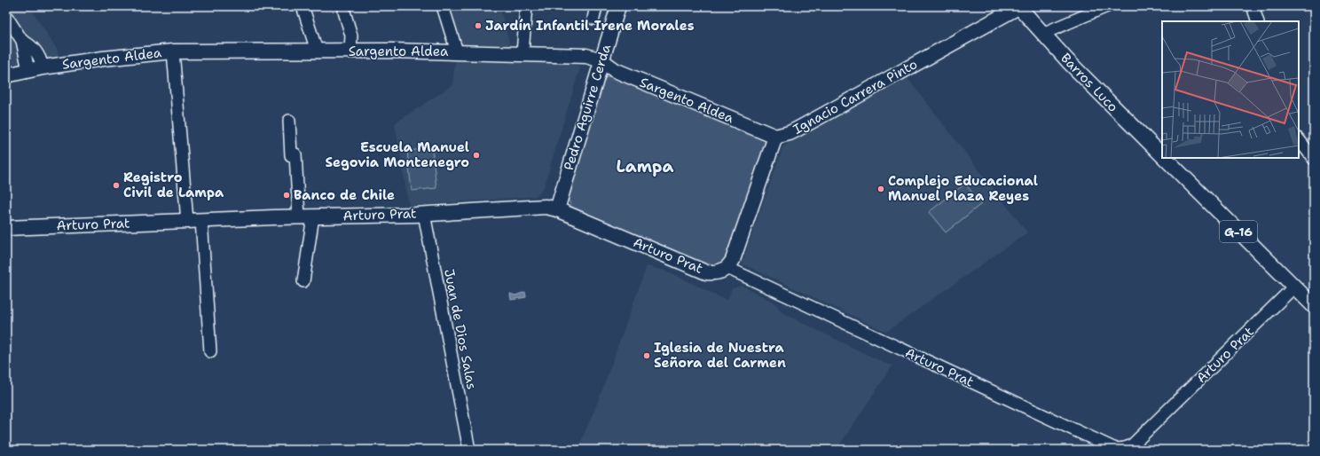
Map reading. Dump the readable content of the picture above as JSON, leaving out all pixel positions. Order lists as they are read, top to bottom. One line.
{"streets":{"main road":["Sargento Aldea","Barros Luco","Ignacio Carrera Pinto","Pedro Aguirre Cerda","Arturo Prat","G-16"],"street":["Juan de Dios Salas"]},"crossings":[["Sargento Aldea","Ignacio Carrera Pinto"],["Sargento Aldea","Pedro Aguirre Cerda"],["Barros Luco","Ignacio Carrera Pinto"],["Barros Luco","Arturo Prat"],["Ignacio Carrera Pinto","Arturo Prat"],["Pedro Aguirre Cerda","Arturo Prat"],["Arturo Prat","Juan de Dios Salas"]],"districts":["Lampa"],"places":["Jardín Infantil Irene Morales","Escuela Manuel Segovia Montenegro","Registro Civil de Lampa","Complejo Educacional Manuel Plaza Reyes","Banco de Chile","Iglesia de Nuestra Señora del Carmen"]}
